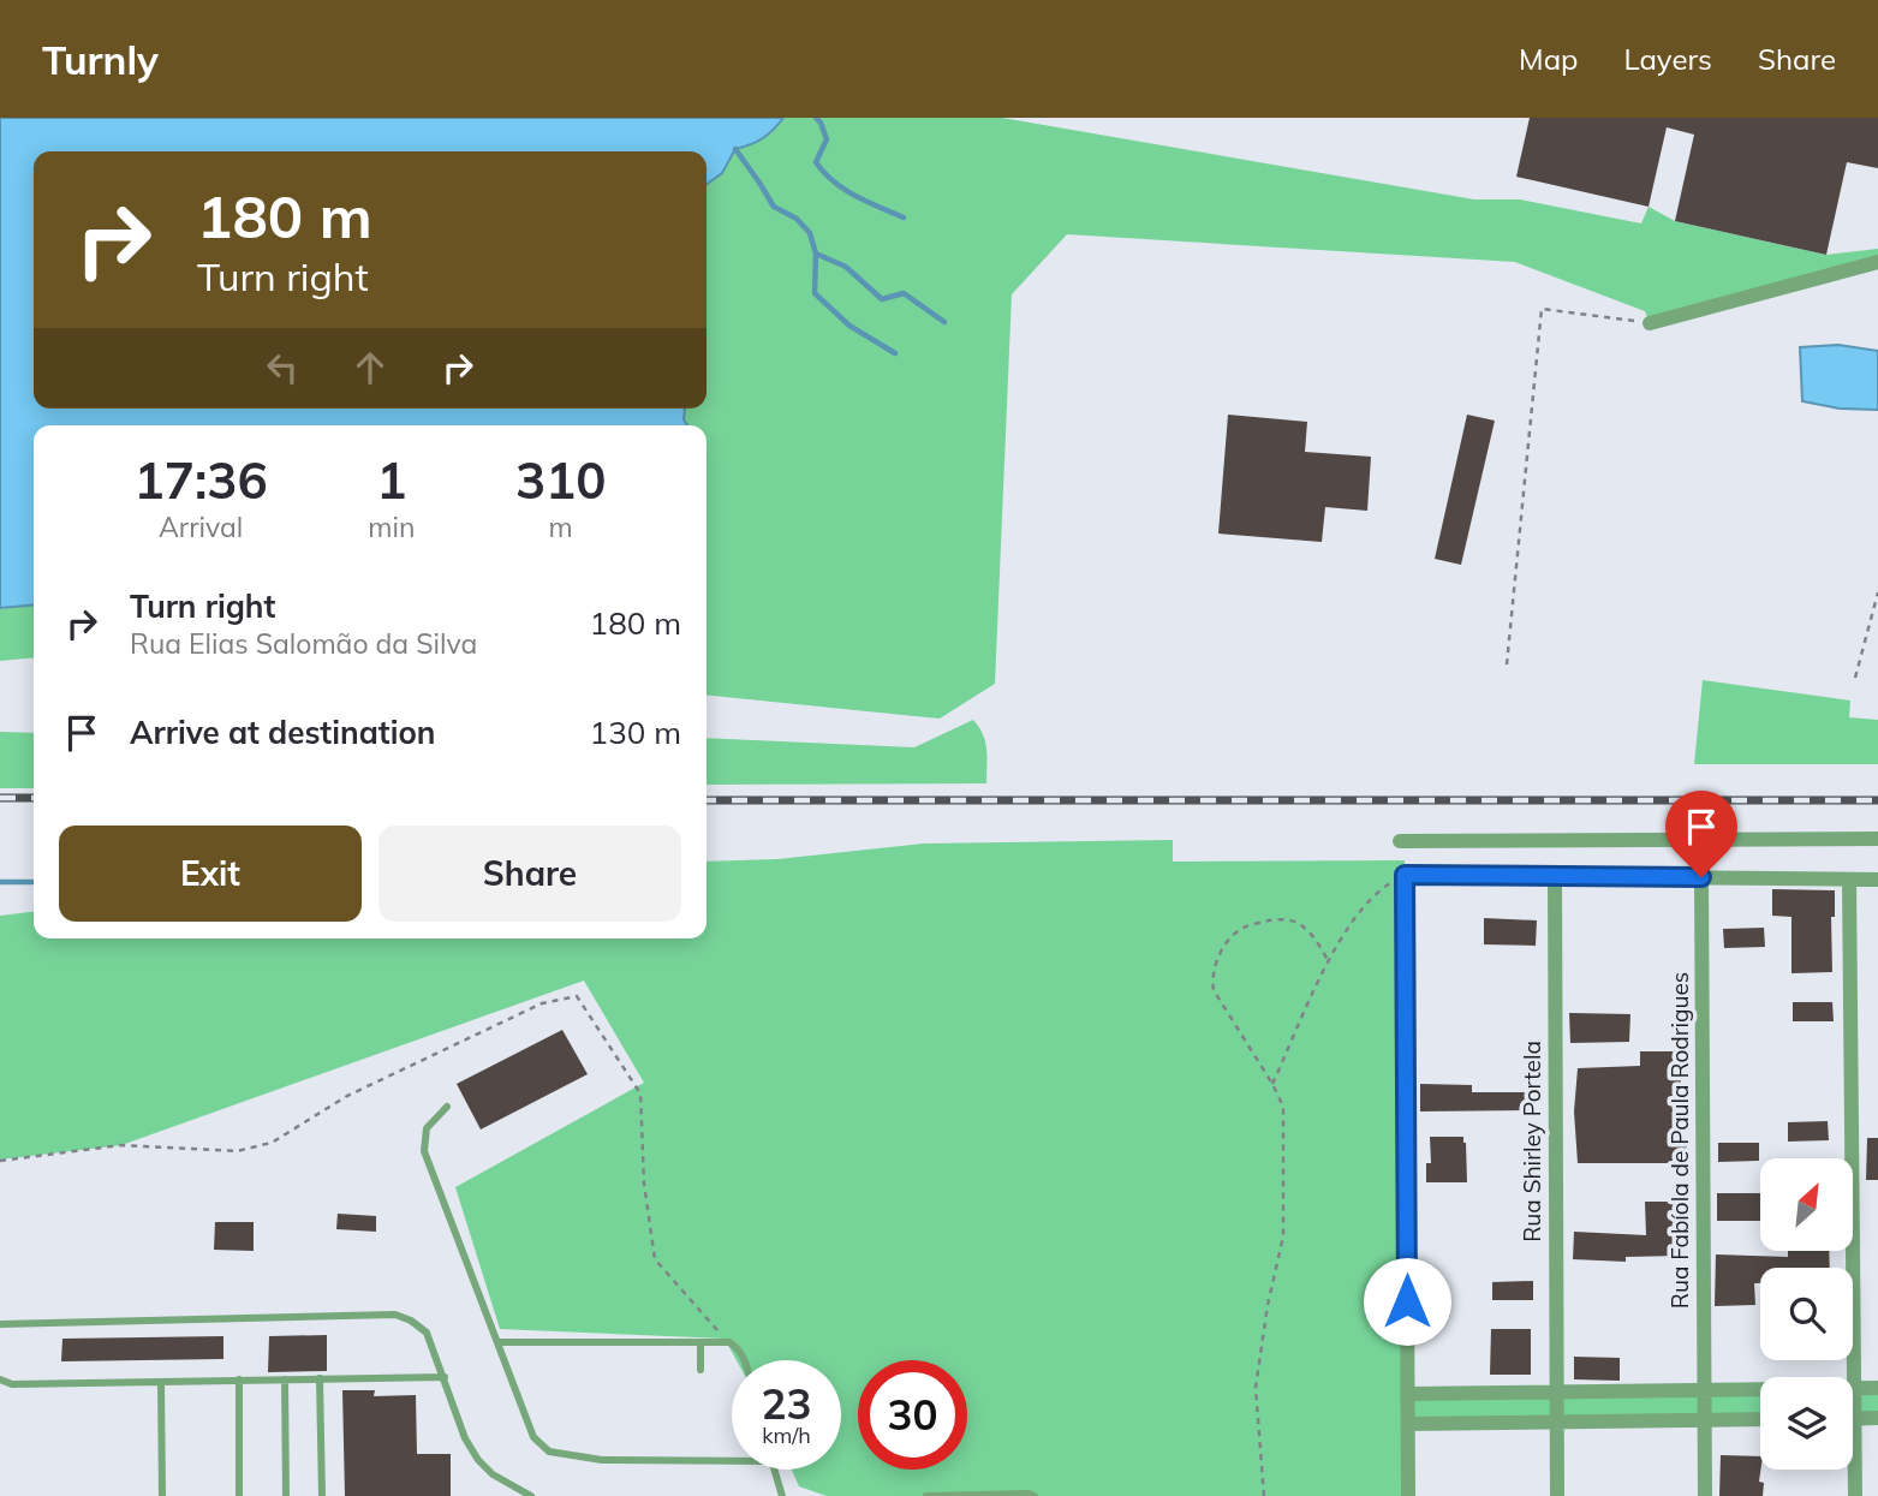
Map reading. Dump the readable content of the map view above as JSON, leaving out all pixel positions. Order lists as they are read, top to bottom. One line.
{"streets":{"street":["Rua Fabíola de Paula Rodrigues","Rua Shirley Portela"]},"north":"top right","page":{"header":"Turnly","nav":["Map","Layers","Share"],"turn":["180 m","Turn right"],"eta":["17:36","Arrival","1","min","310","m"],"list":[{"name":"Turn right","note":"Rua Elias Salomão da Silva","value":"180 m"},{"name":"Arrive at destination","value":"130 m"}],"buttons":["Exit","Share"],"speed":"23 km/h","limit":"30"}}
